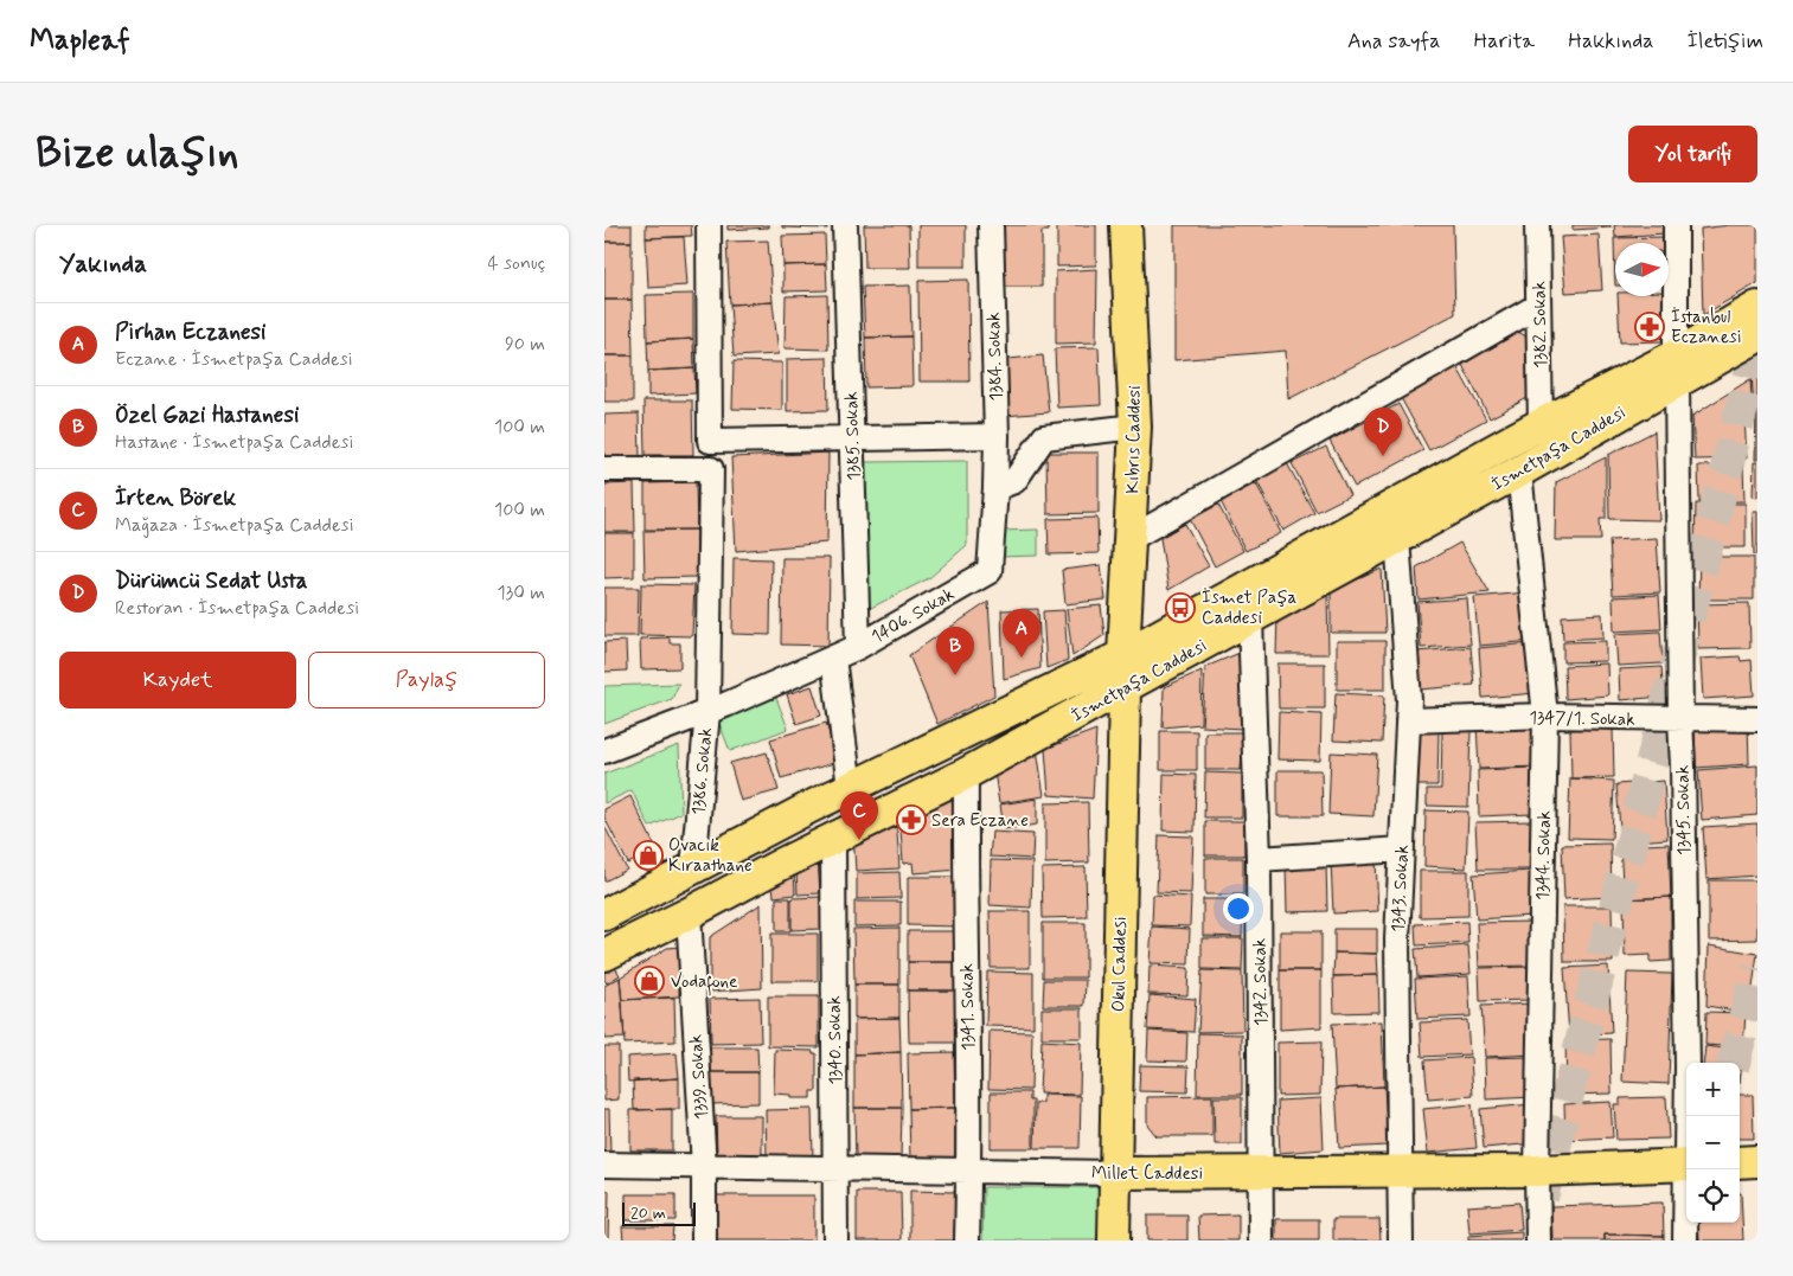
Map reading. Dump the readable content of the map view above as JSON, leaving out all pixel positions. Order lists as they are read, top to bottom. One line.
{"streets":{"main road":["Kıbrıs Caddesi","İsmetpaşa Caddesi","Okul Caddesi","Millet Caddesi"],"street":["1382. Sokak","1384. Sokak","1385. Sokak","1406. Sokak","1347/1. Sokak","1386. Sokak","1345. Sokak","1344. Sokak","1343. Sokak","1342. Sokak","1341. Sokak","1340. Sokak","1339. Sokak"]},"crossings":[["1382. Sokak","İsmetpaşa Caddesi"],["1384. Sokak","1406. Sokak"],["1385. Sokak","1406. Sokak"],["Kıbrıs Caddesi","İsmetpaşa Caddesi"],["Kıbrıs Caddesi","Okul Caddesi"],["İsmetpaşa Caddesi","1386. Sokak"],["İsmetpaşa Caddesi","1345. Sokak"],["İsmetpaşa Caddesi","1344. Sokak"],["İsmetpaşa Caddesi","1343. Sokak"],["İsmetpaşa Caddesi","Okul Caddesi"],["İsmetpaşa Caddesi","1342. Sokak"],["İsmetpaşa Caddesi","1341. Sokak"],["İsmetpaşa Caddesi","1340. Sokak"],["İsmetpaşa Caddesi","1339. Sokak"],["1406. Sokak","1386. Sokak"],["1347/1. Sokak","1345. Sokak"],["1347/1. Sokak","1344. Sokak"],["1347/1. Sokak","1343. Sokak"],["1344. Sokak","Millet Caddesi"],["1343. Sokak","Millet Caddesi"],["Okul Caddesi","Millet Caddesi"],["1342. Sokak","Millet Caddesi"],["1341. Sokak","Millet Caddesi"],["1340. Sokak","Millet Caddesi"],["1339. Sokak","Millet Caddesi"]],"places":{"pharmacy":["İstanbul Eczanesi","Sera Eczane"],"bus stop":["İsmet Paşa Caddesi"],"shop":["Ovacık Kıraathane","Vodafone"]},"scale_bar":"20 m","north":"right","page":{"header":"Mapleaf","nav":["Ana sayfa","Harita","Hakkında","İletişim"],"buttons":["Yol tarifi",["Kaydet","Paylaş"]],"title":"Bize ulaşın","heading":["Yakında","4 sonuç"],"list":[{"mark":"A","name":"Pirhan Eczanesi","note":"Eczane · İsmetpaşa Caddesi","value":"90 m"},{"mark":"B","name":"Özel Gazi Hastanesi","note":"Hastane · İsmetpaşa Caddesi","value":"100 m"},{"mark":"C","name":"İrten Börek","note":"Mağaza · İsmetpaşa Caddesi","value":"100 m"},{"mark":"D","name":"Dürümcü Sedat Usta","note":"Restoran · İsmetpaşa Caddesi","value":"130 m"}],"pins":["D","A","B","C"],"map_buttons":["+","−"],"scale":"20 m"}}
